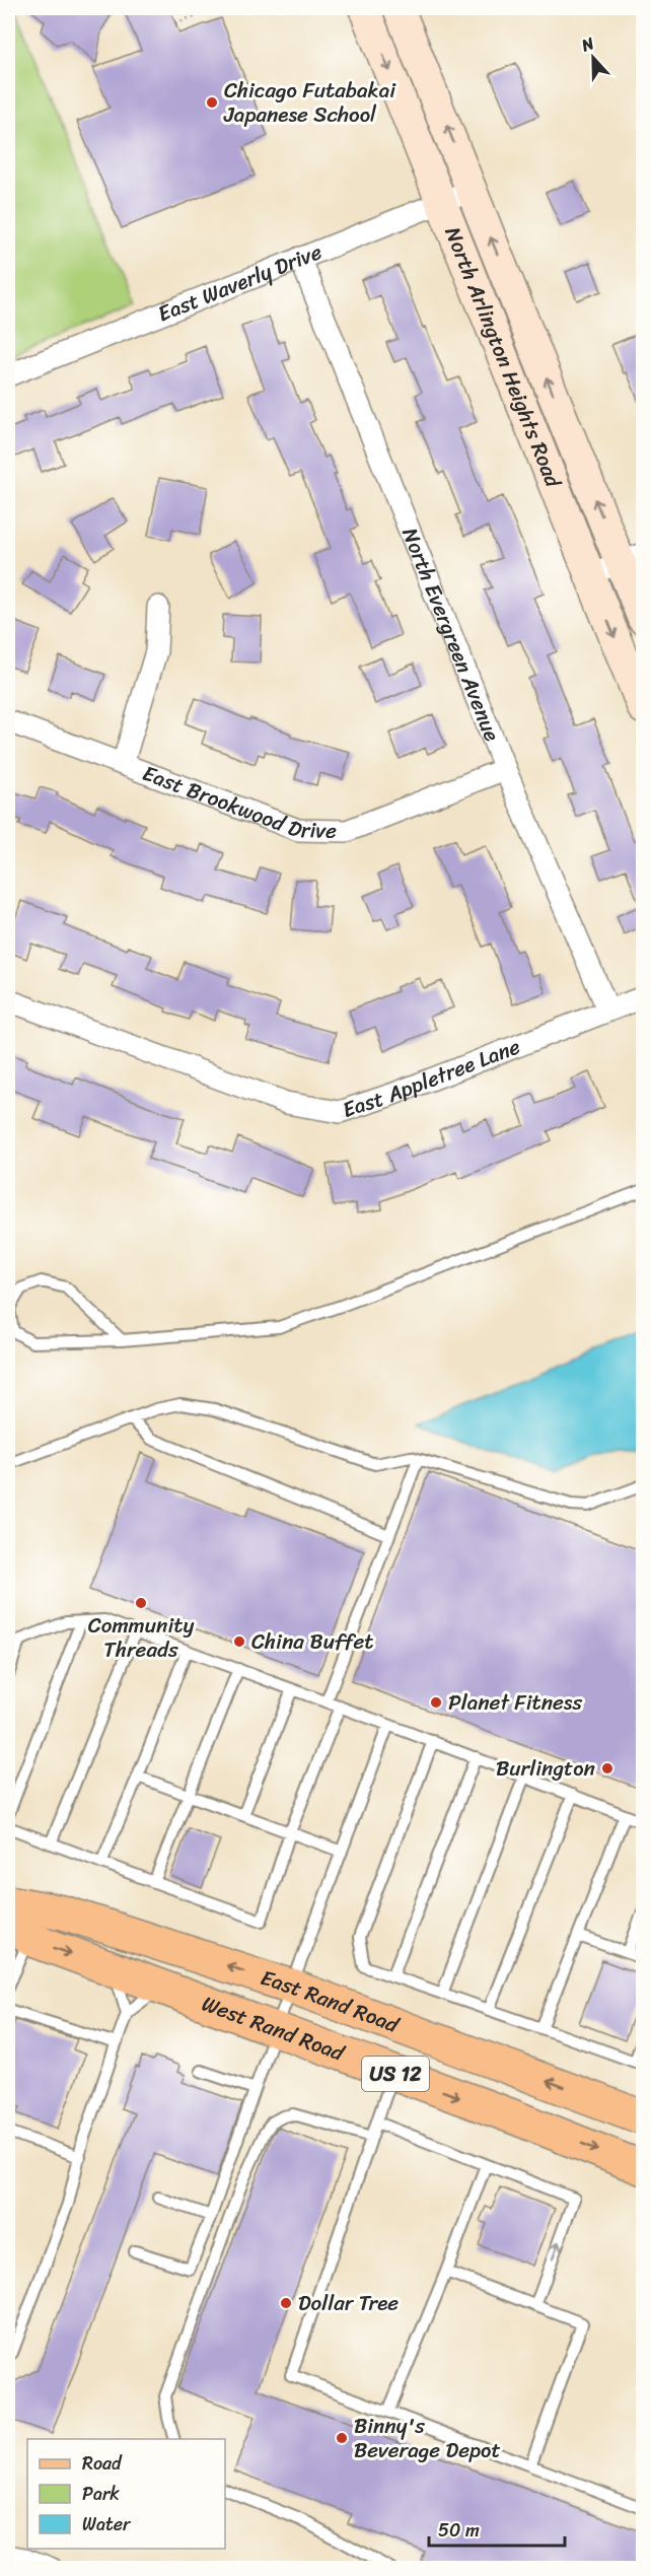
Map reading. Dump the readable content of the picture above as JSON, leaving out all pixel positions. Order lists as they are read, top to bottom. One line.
{"streets":{"main road":["North Arlington Heights Road","East Rand Road","West Rand Road","US 12"],"street":["East Waverly Drive","North Evergreen Avenue","East Brookwood Drive","East Appletree Lane"]},"crossings":[["East Waverly Drive","North Arlington Heights Road"],["East Waverly Drive","North Evergreen Avenue"],["North Evergreen Avenue","East Brookwood Drive"],["North Evergreen Avenue","East Appletree Lane"]],"one_way":["East Rand Road","West Rand Road"],"places":["Chicago Futabakai Japanese School","Community Threads","China Buffet","Planet Fitness","Burlington","Dollar Tree","Binny's Beverage Depot"],"legend":["Road","Park","Water"],"scale_bar":"50 m","north":"top"}
